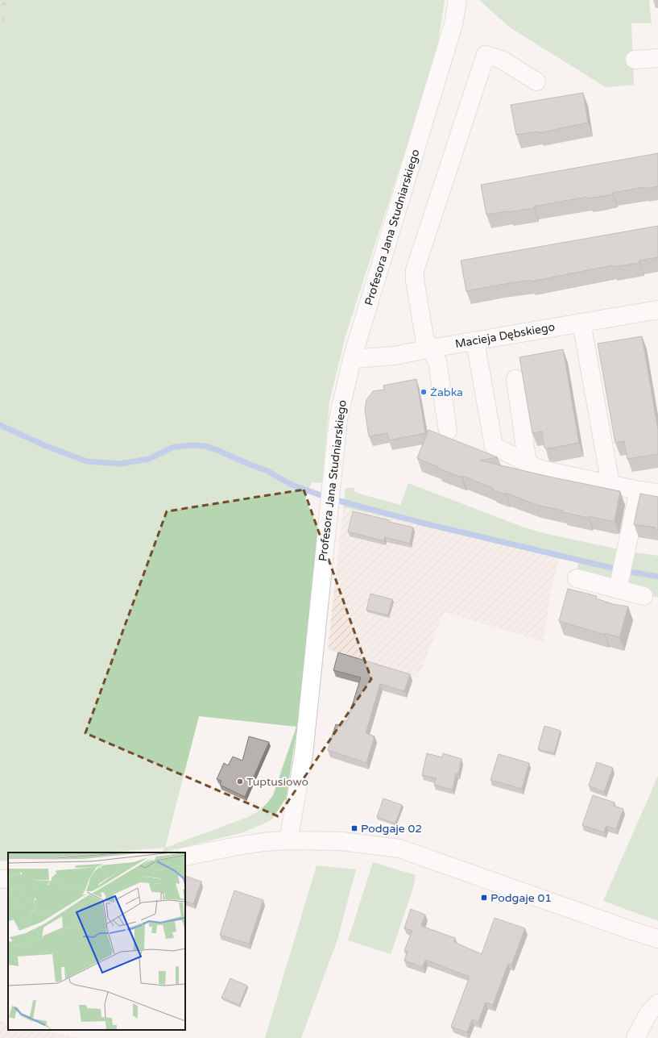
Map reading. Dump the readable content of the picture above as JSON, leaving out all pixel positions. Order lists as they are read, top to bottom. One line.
{"streets":{"street":["Profesora Jana Studniarskiego","Macieja Dębskiego"]},"crossings":[["Profesora Jana Studniarskiego","Macieja Dębskiego"]],"places":{"other":["Żabka","Tuptusiowo"],"transit":["Podgaje 02","Podgaje 01"]}}
